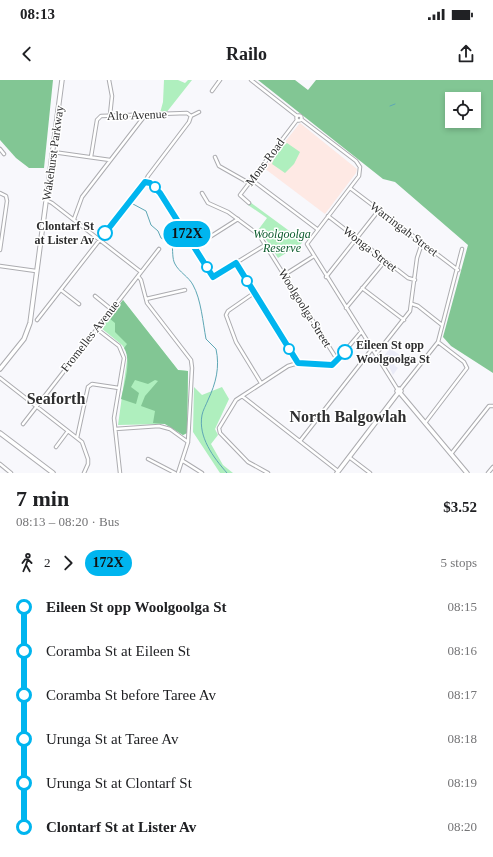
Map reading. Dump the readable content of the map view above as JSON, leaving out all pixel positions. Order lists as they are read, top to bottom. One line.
{"streets":{"main road":["Wakehurst Parkway"],"street":["Alto Avenue","Mons Road","Warringah Street","Wonga Street","Woolgoolga Street","Fromelles Avenue"]},"districts":["Seaforth","North Balgowlah"],"parks":["Woolgoolga Reserve"],"places":["Clontarf St at Lister Av","Eileen St opp Woolgoolga St"],"lines":["bus line 172X"],"page":{"status":"08:13","header":"Railo","on_map":"172X","heading":["7 min","08:13 – 08:20 · Bus","$3.52"],"legs":["2","172X","5 stops"],"list":[{"name":"Eileen St opp Woolgoolga St","value":"08:15"},{"name":"Coramba St at Eileen St","value":"08:16"},{"name":"Coramba St before Taree Av","value":"08:17"},{"name":"Urunga St at Taree Av","value":"08:18"},{"name":"Urunga St at Clontarf St","value":"08:19"},{"name":"Clontarf St at Lister Av","value":"08:20"}]}}
